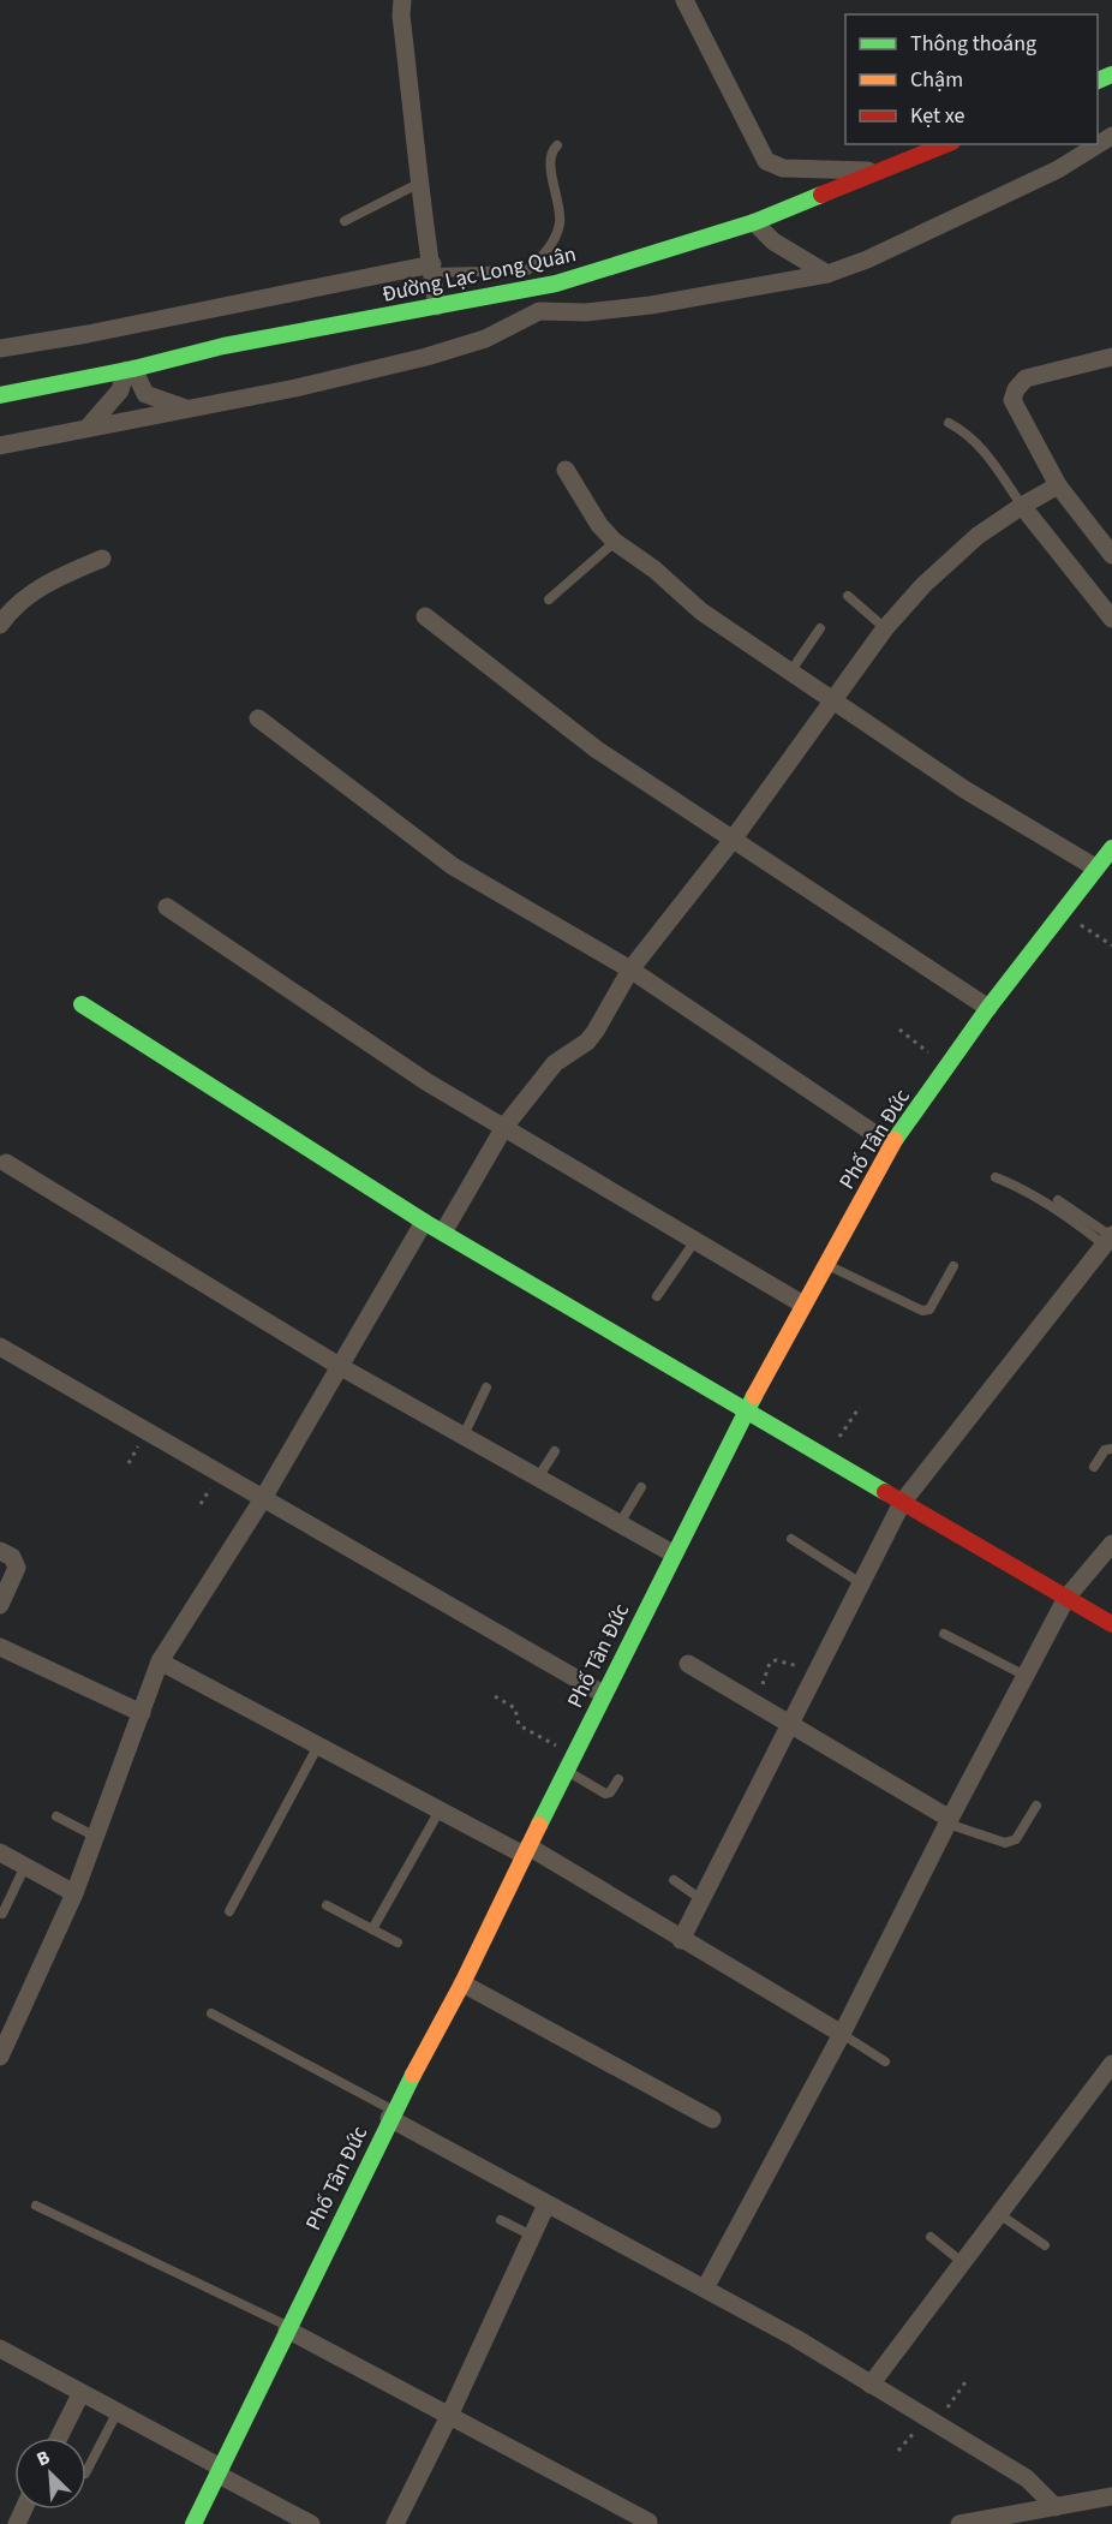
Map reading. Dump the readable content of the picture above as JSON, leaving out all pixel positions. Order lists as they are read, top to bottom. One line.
{"streets":{"street":["Đường Lạc Long Quân","Phố Tân Đức"]},"legend":["Thông thoáng","Chậm","Kẹt xe"],"north":"top left"}
